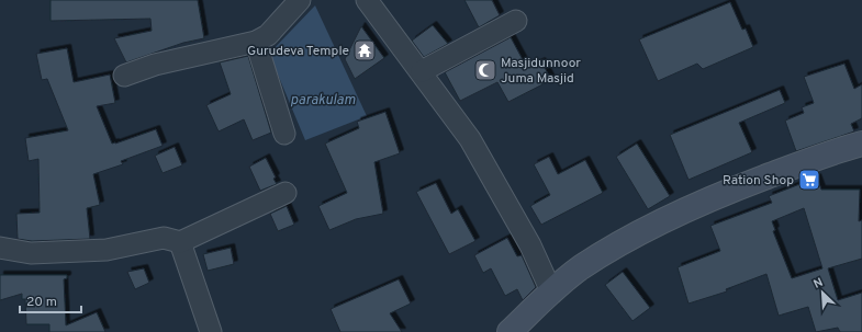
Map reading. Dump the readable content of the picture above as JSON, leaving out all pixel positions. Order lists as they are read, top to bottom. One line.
{"water":["parakulam"],"places":{"temple":["Gurudeva Temple"],"mosque":["Masjidunnoor Juma Masjid"],"supermarket":["Ration Shop"]},"scale_bar":"20 m","north":"top left"}
